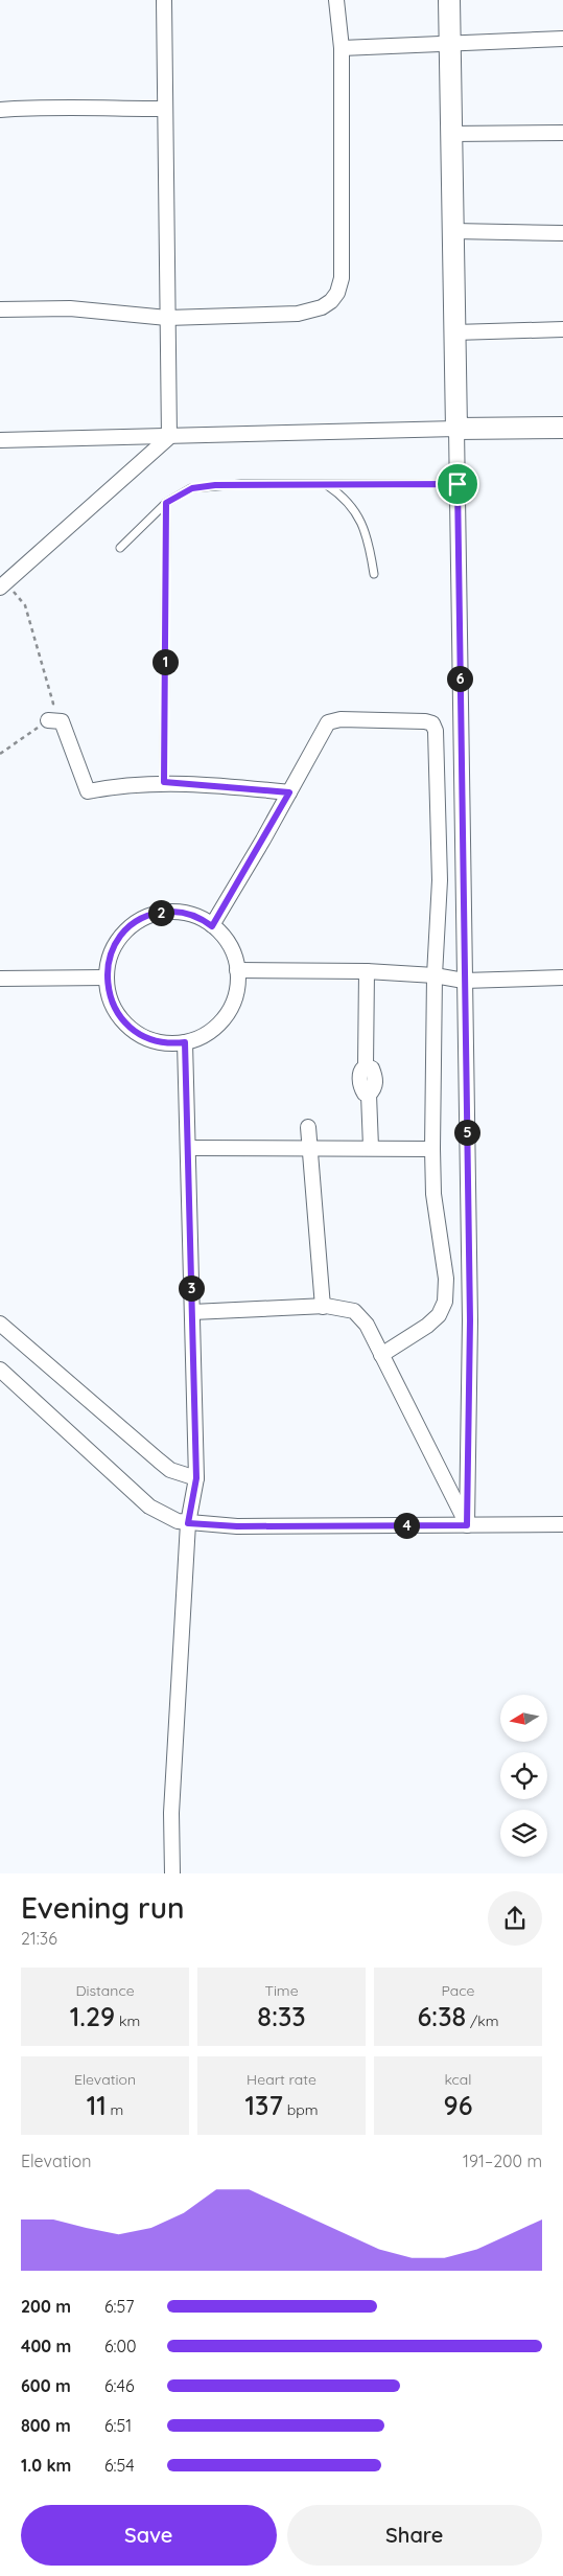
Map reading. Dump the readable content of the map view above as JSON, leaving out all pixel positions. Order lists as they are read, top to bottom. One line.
{"north":"left","page":{"pins":["1","6","2","5","3","4"],"heading":["Evening run","21:36"],"stats":[["Distance","1.29 km"],["Time","8:33"],["Pace","6:38 /km"],["Elevation","11 m"],["Heart rate","137 bpm"],["kcal","96"]],"chart":["Elevation","191–200 m"],"list":[{"name":"200 m","note":"6:57"},{"name":"400 m","note":"6:00"},{"name":"600 m","note":"6:46"},{"name":"800 m","note":"6:51"},{"name":"1.0 km","note":"6:54"}],"buttons":["Save","Share"]}}
